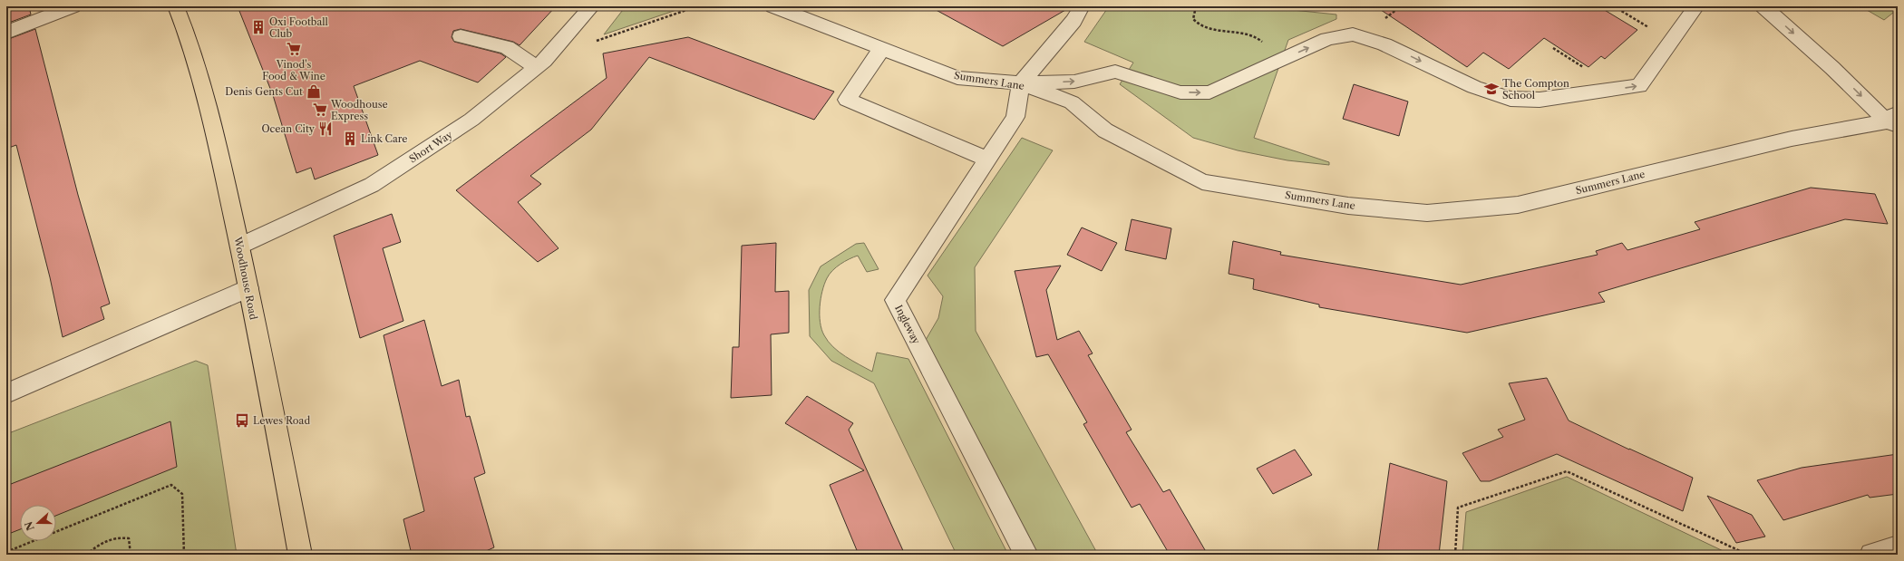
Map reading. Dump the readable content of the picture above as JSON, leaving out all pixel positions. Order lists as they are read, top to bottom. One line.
{"streets":{"main road":["Woodhouse Road"],"street":["Summers Lane","Short Way","Ingleway"]},"crossings":[["Summers Lane","Ingleway"],["Short Way","Woodhouse Road"]],"places":{"building":["Oxi Football Club","Link Care"],"supermarket":["Vinod's Food & Wine","Woodhouse Express"],"school or university":["The Compton School"],"shop":["Denis Gents Cut"],"restaurant":["Ocean City"],"bus stop":["Lewes Road"]},"north":"left"}
